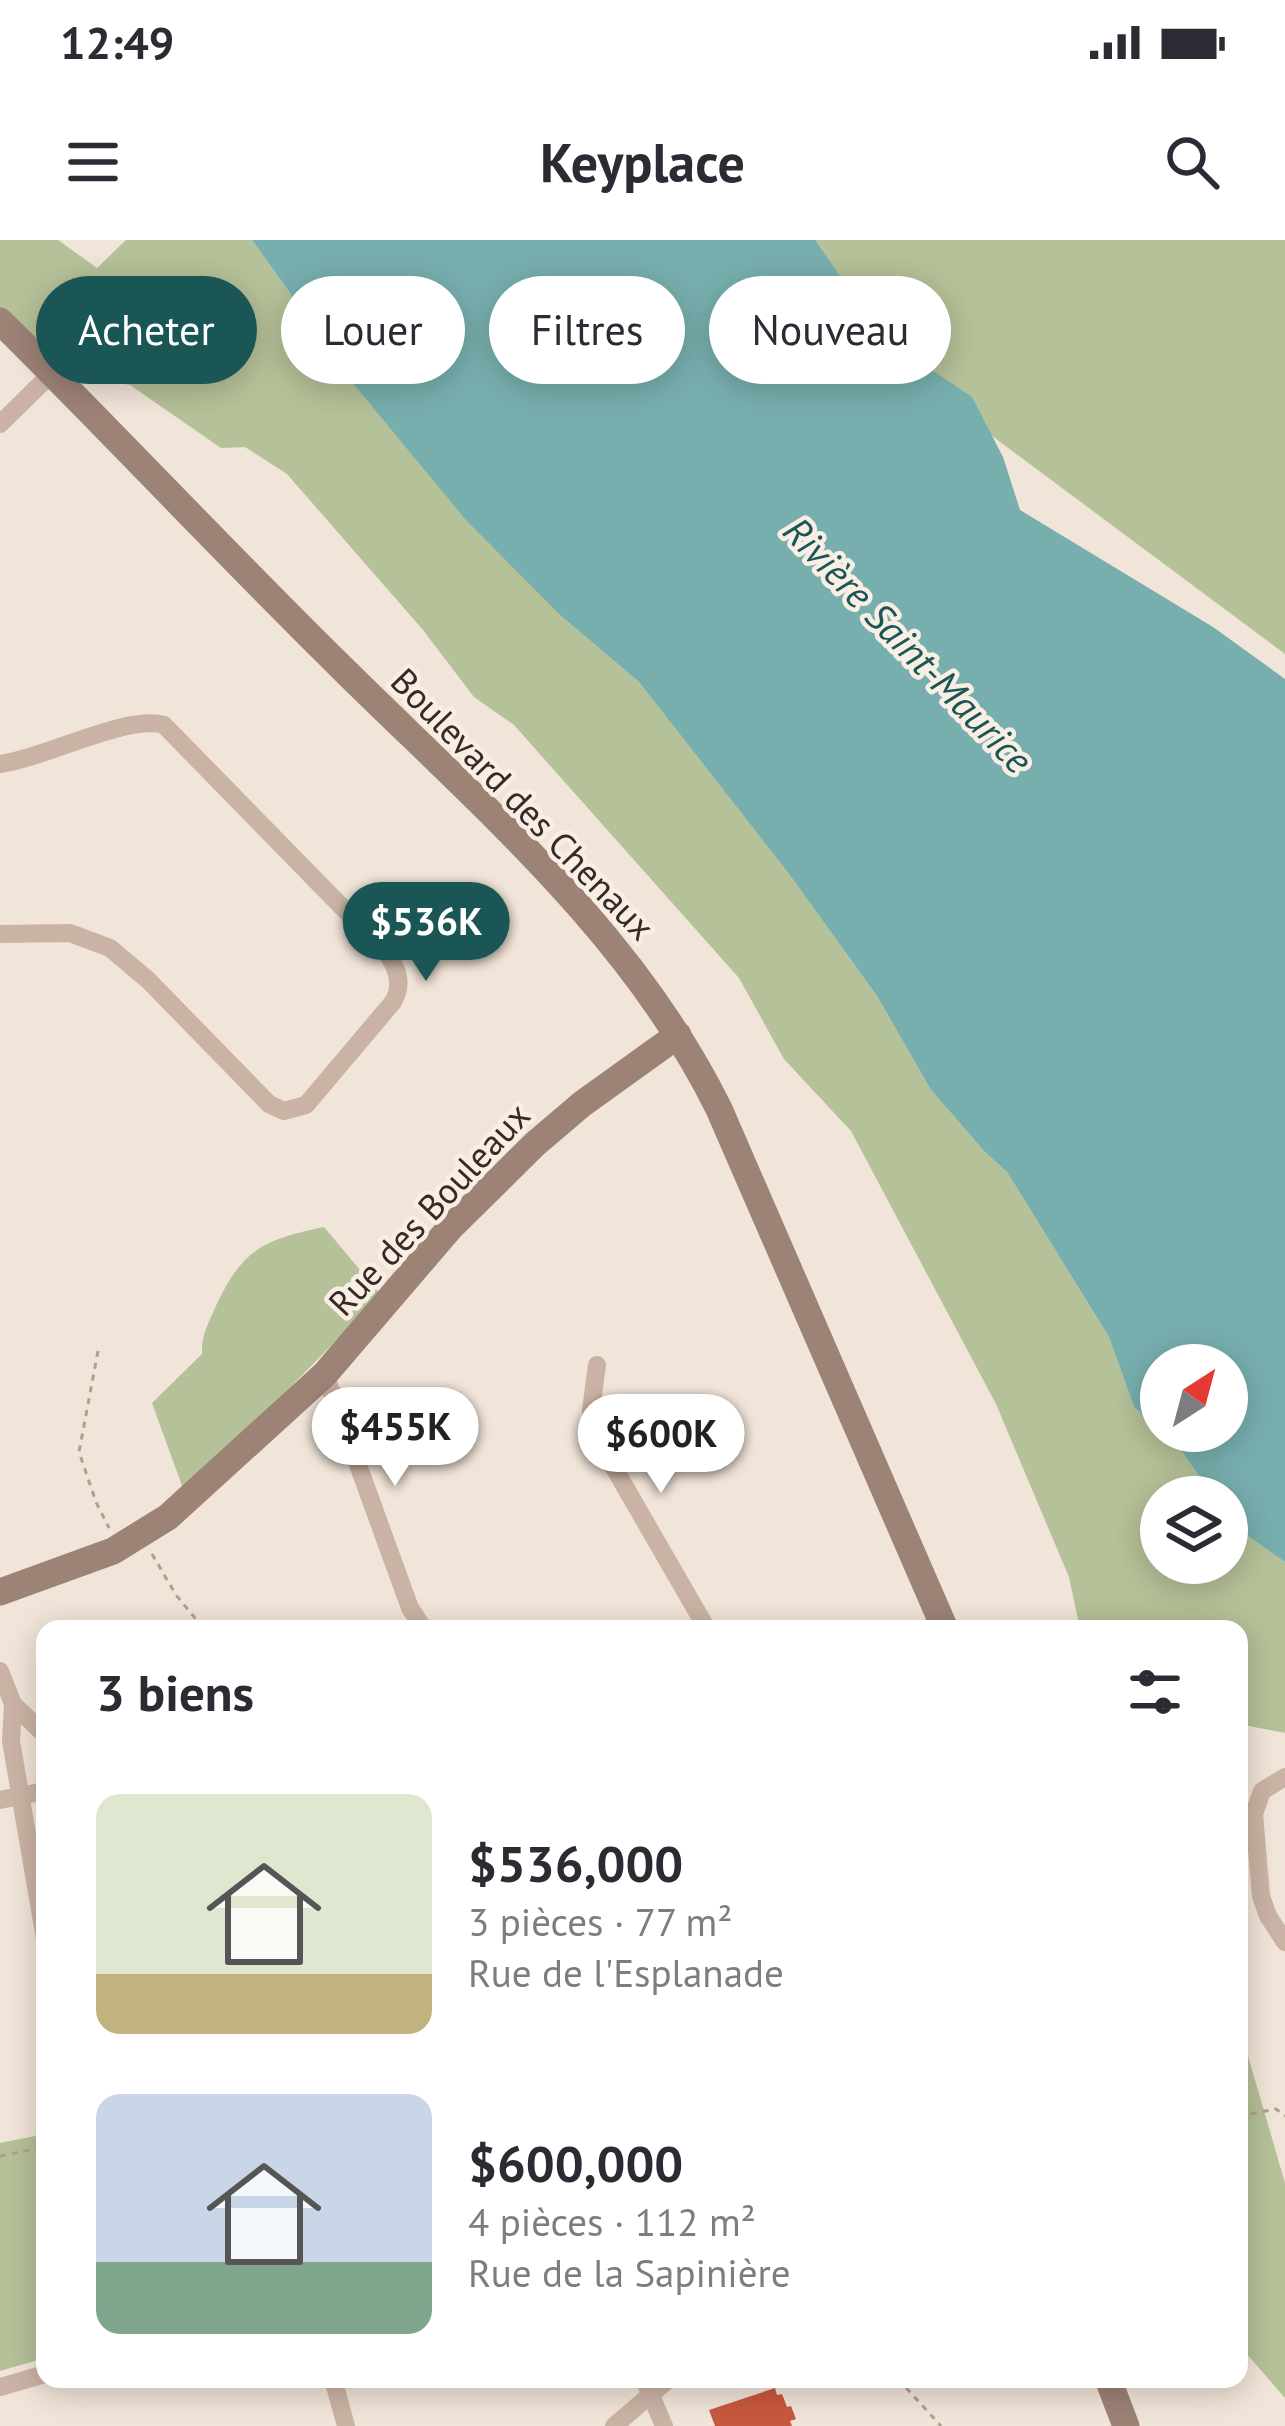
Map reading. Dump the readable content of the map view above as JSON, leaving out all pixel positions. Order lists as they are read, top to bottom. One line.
{"streets":{"street":["Boulevard des Chenaux","Rue des Bouleaux"]},"crossings":[["Boulevard des Chenaux","Rue des Bouleaux"]],"water":["Rivière Saint-Maurice"],"north":"top right","page":{"status":"12:49","header":"Keyplace","chip":["Acheter","Louer","Filtres","Nouveau"],"price":["$536K","$455K","$600K"],"heading":"3 biens","list":[{"name":"$536,000","note":"3 pièces · 77 m² · Rue de l'Esplanade"},{"name":"$600,000","note":"4 pièces · 112 m² · Rue de la Sapinière"}]}}
